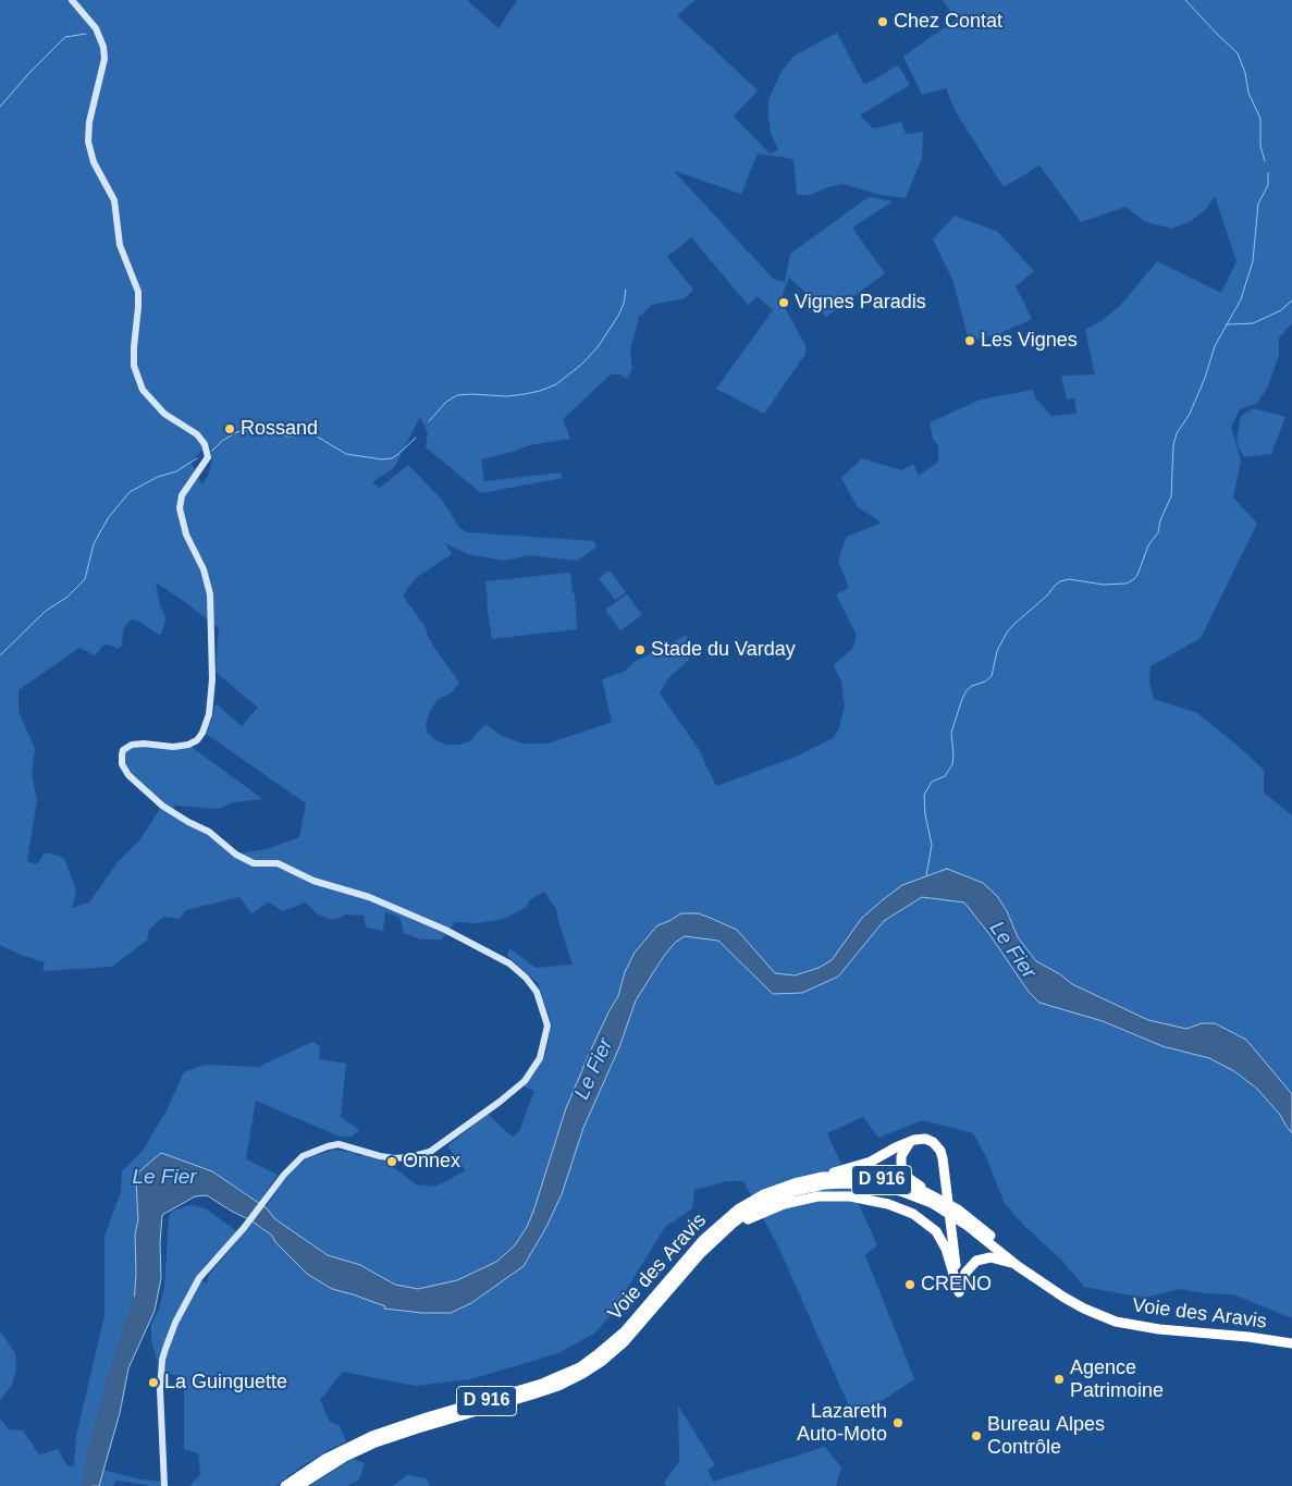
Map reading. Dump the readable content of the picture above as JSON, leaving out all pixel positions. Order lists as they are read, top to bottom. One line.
{"streets":{"highway":["D 916","Voie des Aravis"]},"water":["Le Fier"],"places":["Chez Contat","Vignes Paradis","Les Vignes","Rossand","Stade du Varday","Onnex","CRENO","Agence Patrimoine","La Guinguette","Lazareth Auto-Moto","Bureau Alpes Contrôle"]}
